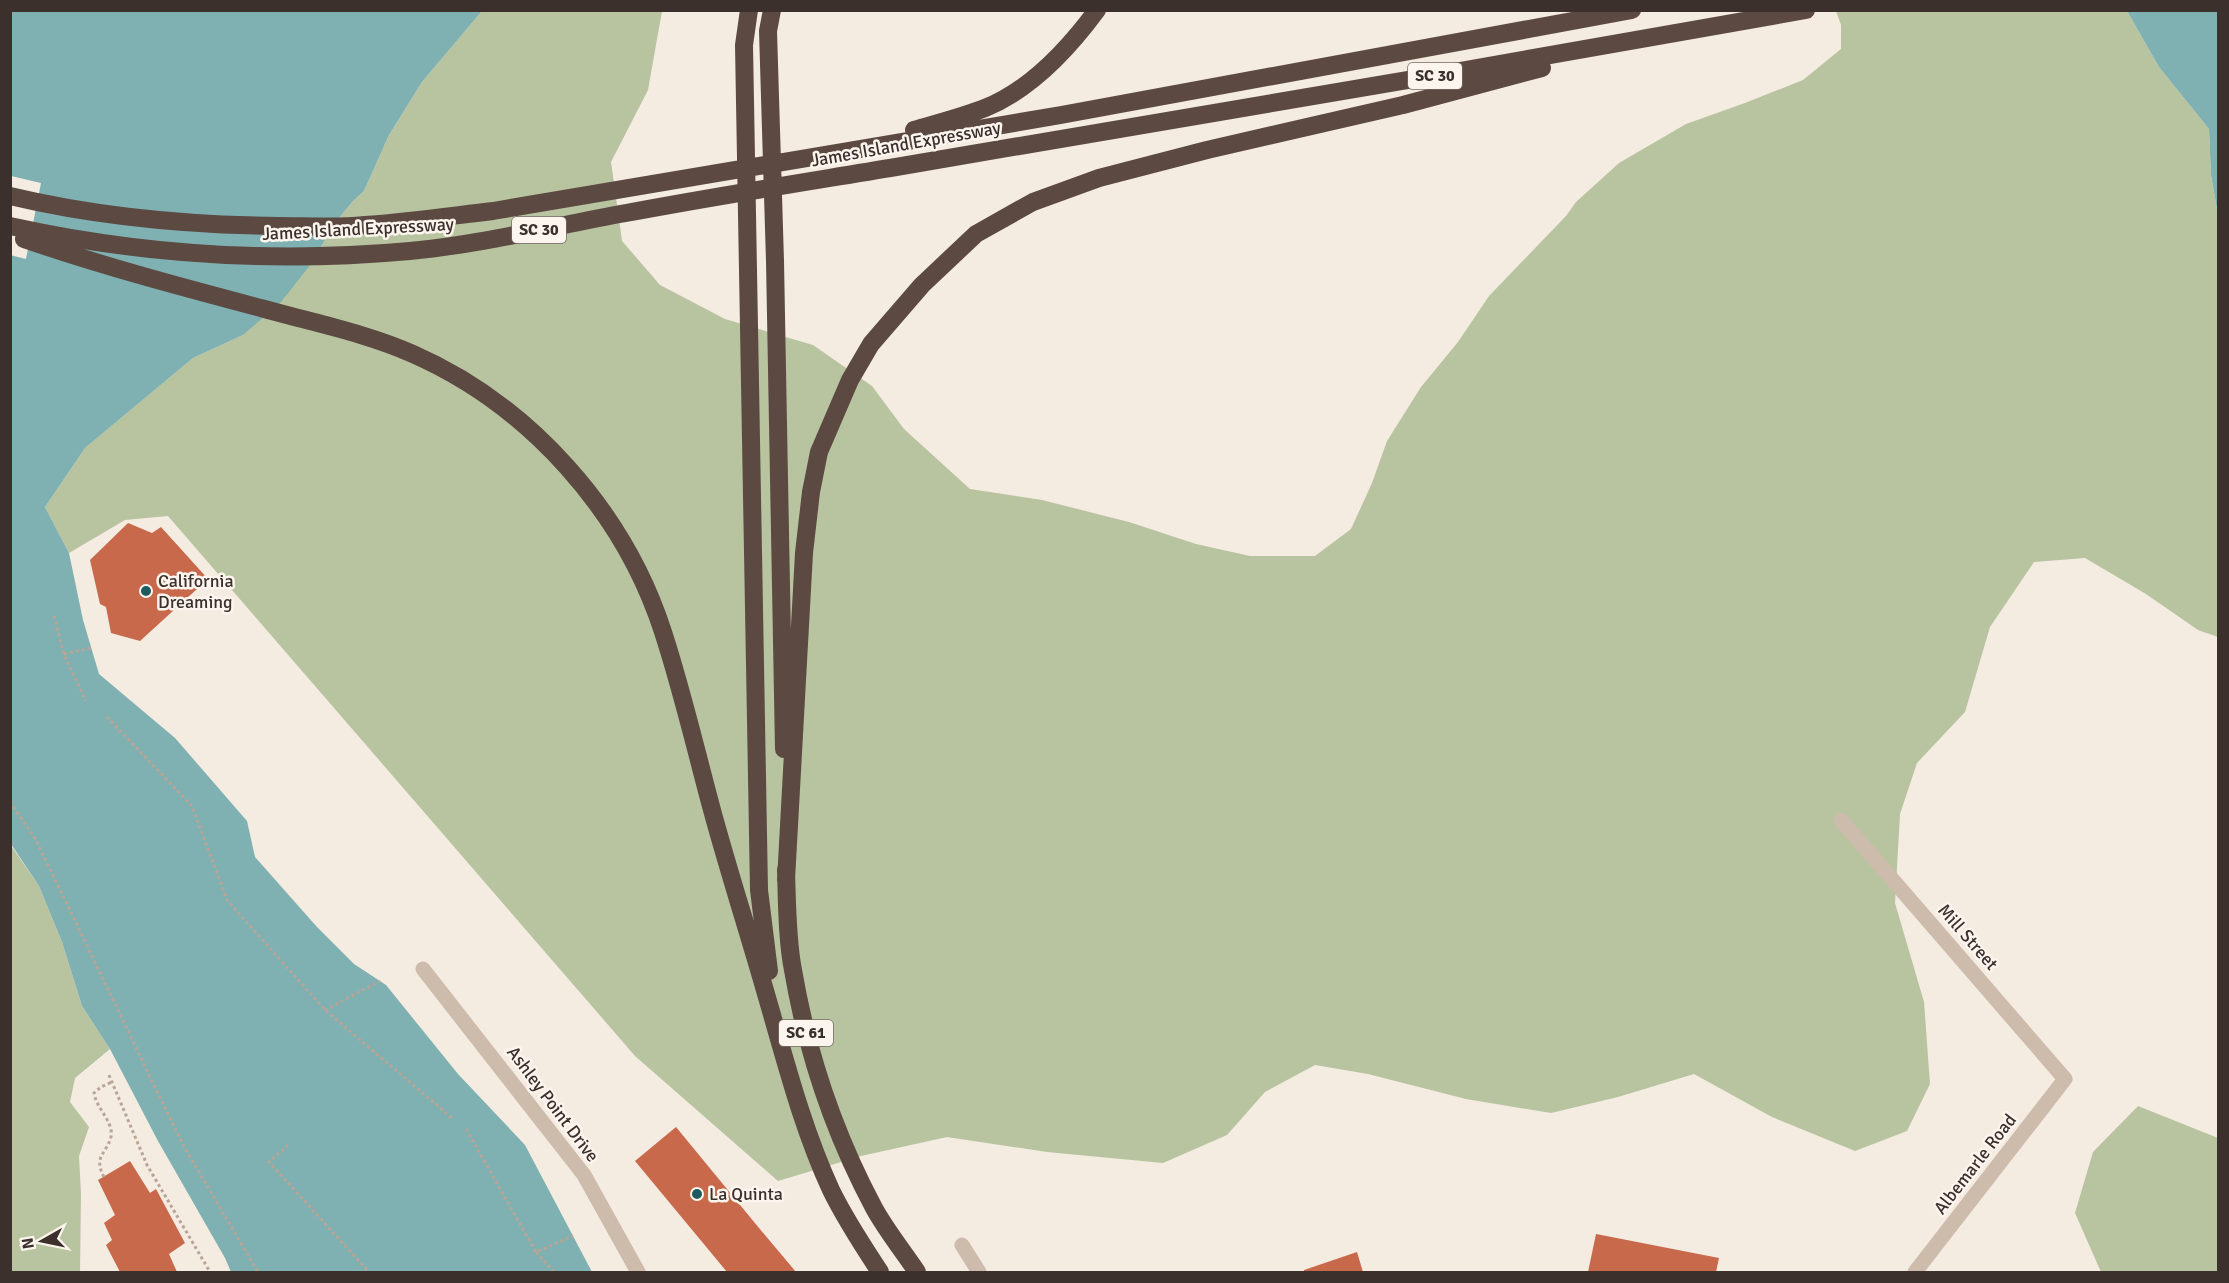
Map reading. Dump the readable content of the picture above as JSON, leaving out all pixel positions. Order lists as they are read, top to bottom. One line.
{"streets":{"highway":["SC 30","James Island Expressway","SC 61"],"street":["Mill Street","Ashley Point Drive","Albemarle Road"]},"crossings":[["Mill Street","Albemarle Road"]],"places":["California Dreaming","La Quinta"],"north":"left"}
